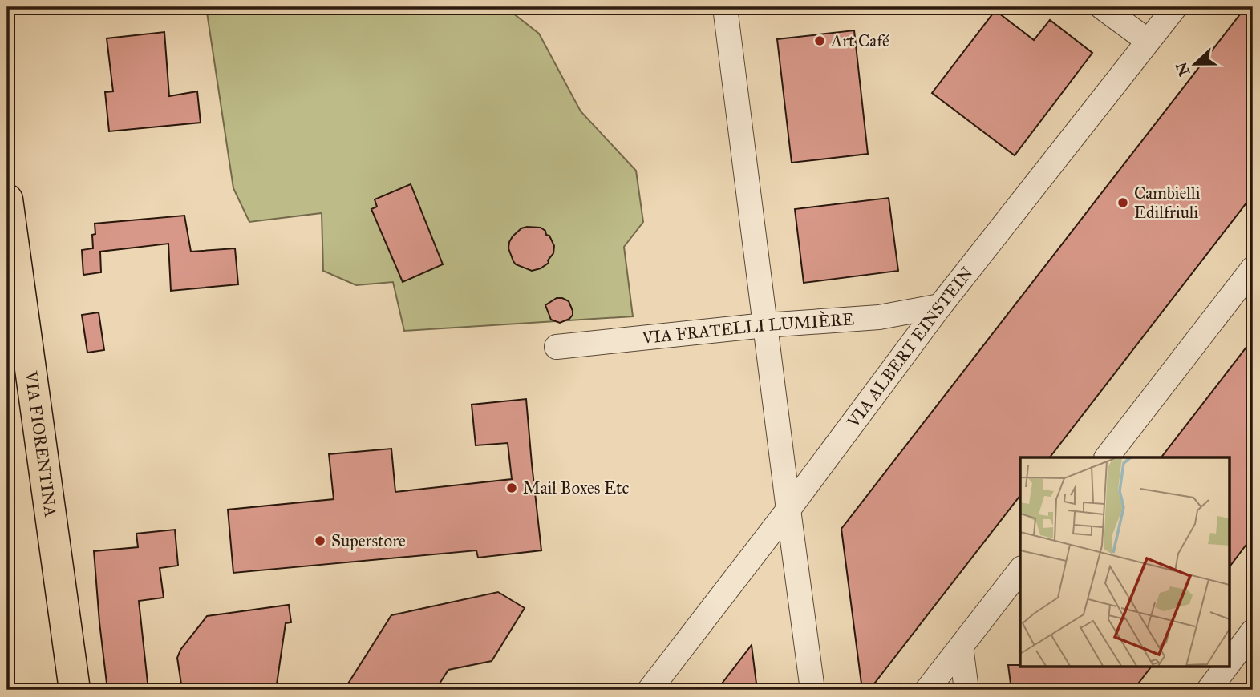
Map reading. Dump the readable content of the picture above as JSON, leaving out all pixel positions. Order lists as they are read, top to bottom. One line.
{"streets":{"main road":["VIA FIORENTINA"],"street":["VIA FRATELLI LUMIÈRE","VIA ALBERT EINSTEIN"]},"crossings":[["VIA FRATELLI LUMIÈRE","VIA ALBERT EINSTEIN"]],"places":["Art Café","Cambielli Edilfriuli","Mail Boxes Etc","Superstore"],"north":"left"}
